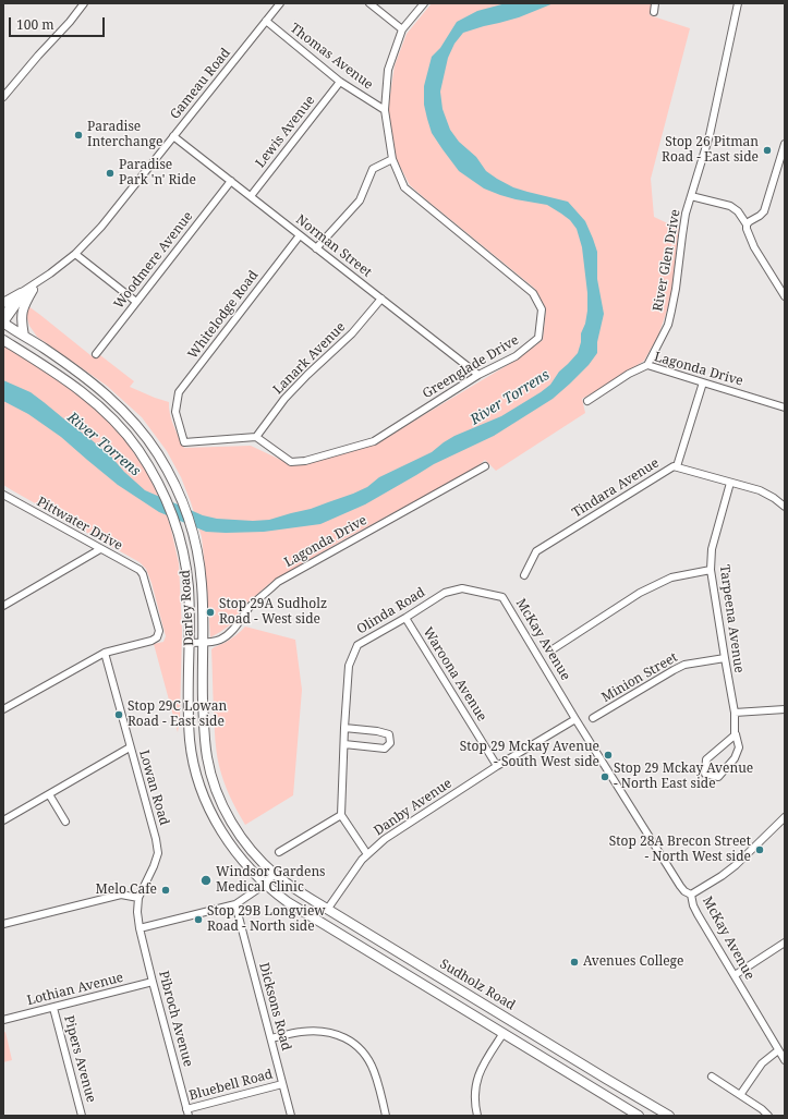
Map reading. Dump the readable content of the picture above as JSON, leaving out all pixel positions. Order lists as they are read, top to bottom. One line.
{"streets":{"main road":["Darley Road","Sudholz Road"],"street":["Thomas Avenue","Gameau Road","Lewis Avenue","Norman Street","Woodmere Avenue","River Glen Drive","Whitelodge Road","Lanark Avenue","Greenglade Drive","Lagonda Drive","Tindara Avenue","Pittwater Drive","Olinda Road","Tarpeena Avenue","McKay Avenue","Waroona Avenue","Minion Street","Lowan Road","Danby Avenue","Lothian Avenue","Dicksons Road","Pibroch Avenue","Pipers Avenue","Bluebell Road"]},"crossings":[["Thomas Avenue","Gameau Road"],["Thomas Avenue","Lewis Avenue"],["Thomas Avenue","Greenglade Drive"],["Gameau Road","Norman Street"],["Gameau Road","Darley Road"],["Lewis Avenue","Norman Street"],["Norman Street","Woodmere Avenue"],["Norman Street","Whitelodge Road"],["Norman Street","Lanark Avenue"],["Norman Street","Greenglade Drive"],["River Glen Drive","Lagonda Drive"],["Whitelodge Road","Lanark Avenue"],["Whitelodge Road","Greenglade Drive"],["Lanark Avenue","Greenglade Drive"],["Lagonda Drive","Darley Road"],["Tindara Avenue","Tarpeena Avenue"],["Pittwater Drive","Lowan Road"],["Darley Road","Sudholz Road"],["Olinda Road","McKay Avenue"],["Olinda Road","Waroona Avenue"],["Tarpeena Avenue","Minion Street"],["McKay Avenue","Danby Avenue"],["Waroona Avenue","Danby Avenue"],["Lowan Road","Pibroch Avenue"],["Danby Avenue","Sudholz Road"],["Lothian Avenue","Pibroch Avenue"],["Lothian Avenue","Pipers Avenue"],["Dicksons Road","Bluebell Road"],["Pibroch Avenue","Bluebell Road"]],"water":["River Torrens"],"places":["Paradise Interchange","Stop 26 Pitman Road - East side","Paradise Park 'n' Ride","Stop 29A Sudholz Road - West side","Stop 29C Lowan Road - East side","Stop 29 Mckay Avenue - South West side","Stop 29 Mckay Avenue - North East side","Stop 28A Brecon Street - North West side","Windsor Gardens Medical Clinic","Melo Cafe","Stop 29B Longview Road - North side","Avenues College"],"scale_bar":"100 m"}
